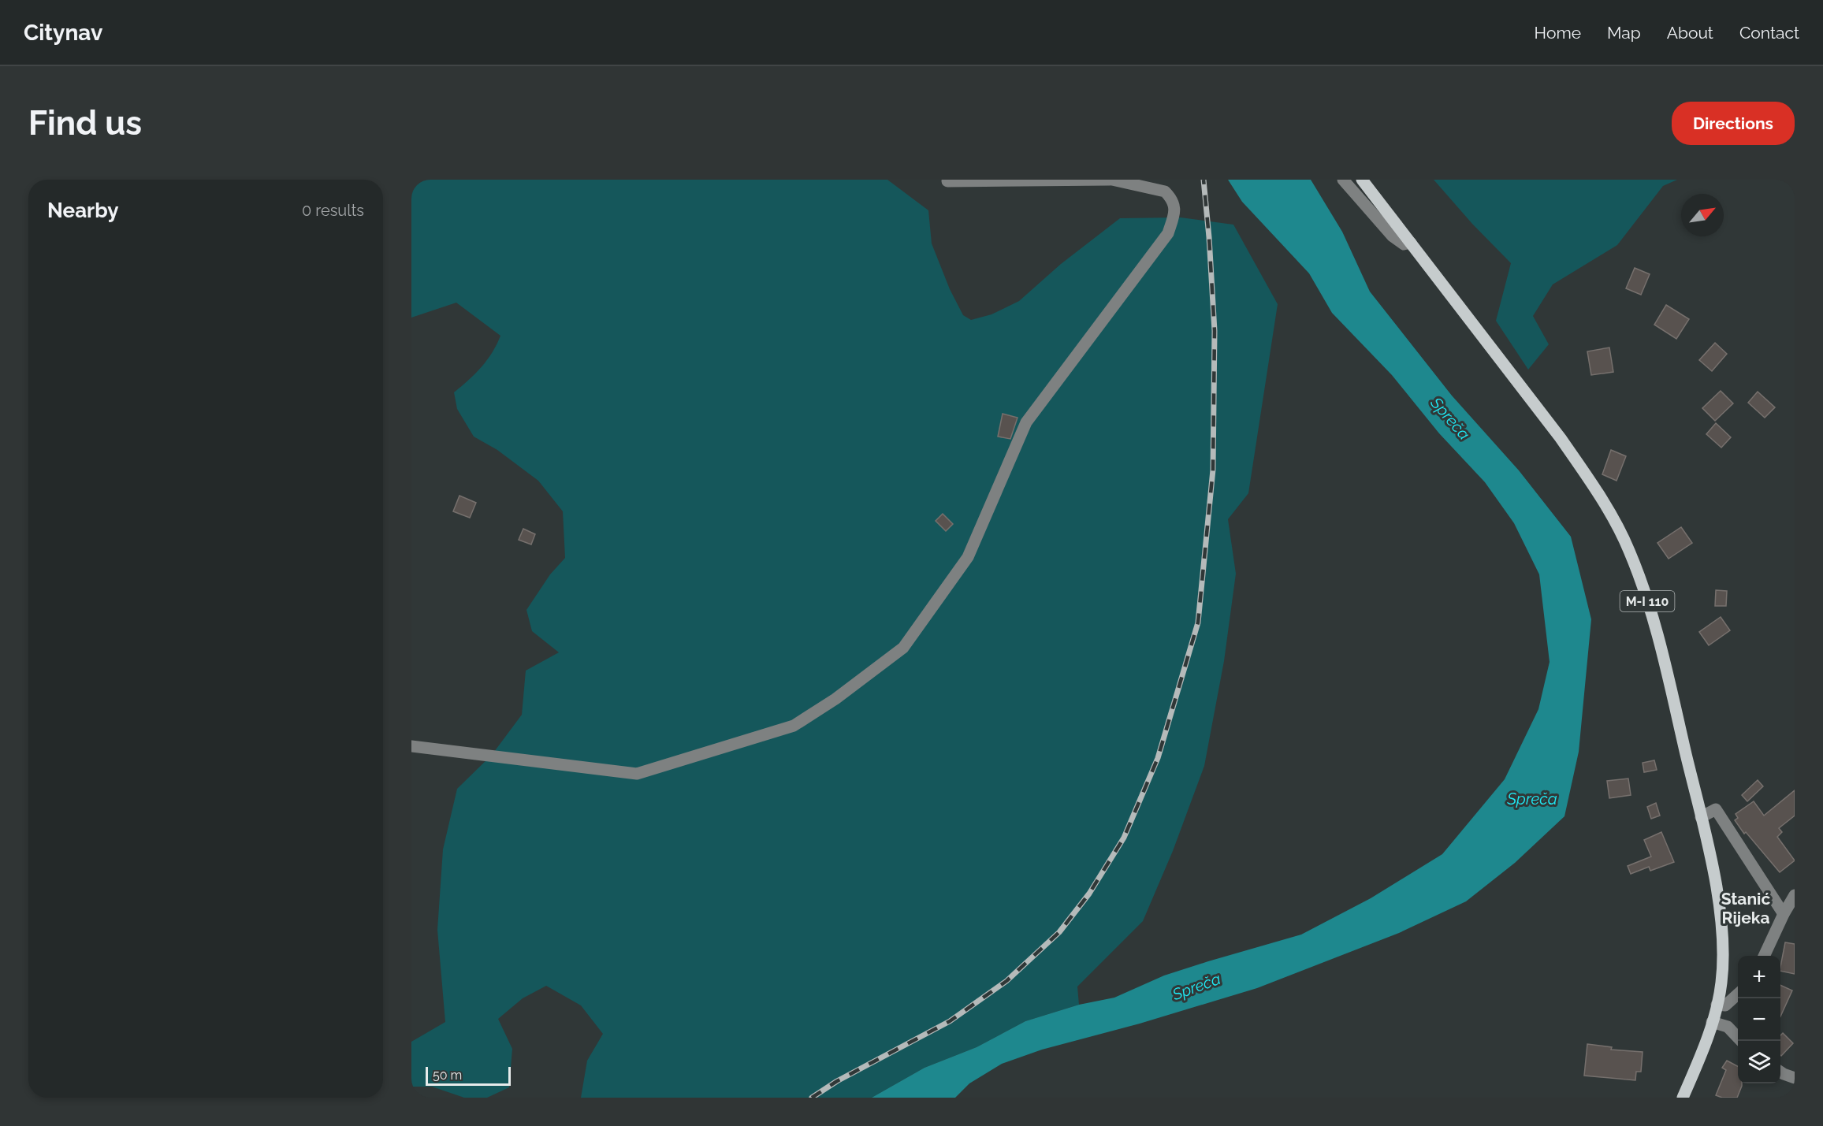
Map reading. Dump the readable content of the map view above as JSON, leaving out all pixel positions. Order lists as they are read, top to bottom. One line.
{"streets":{"main road":["M-I 110"]},"districts":["Stanić Rijeka"],"water":["Spreča"],"scale_bar":"50 m","north":"top right","page":{"header":"Citynav","nav":["Home","Map","About","Contact"],"buttons":"Directions","title":"Find us","heading":["Nearby","0 results"],"map_buttons":["+","−"],"scale":"50 m"}}
